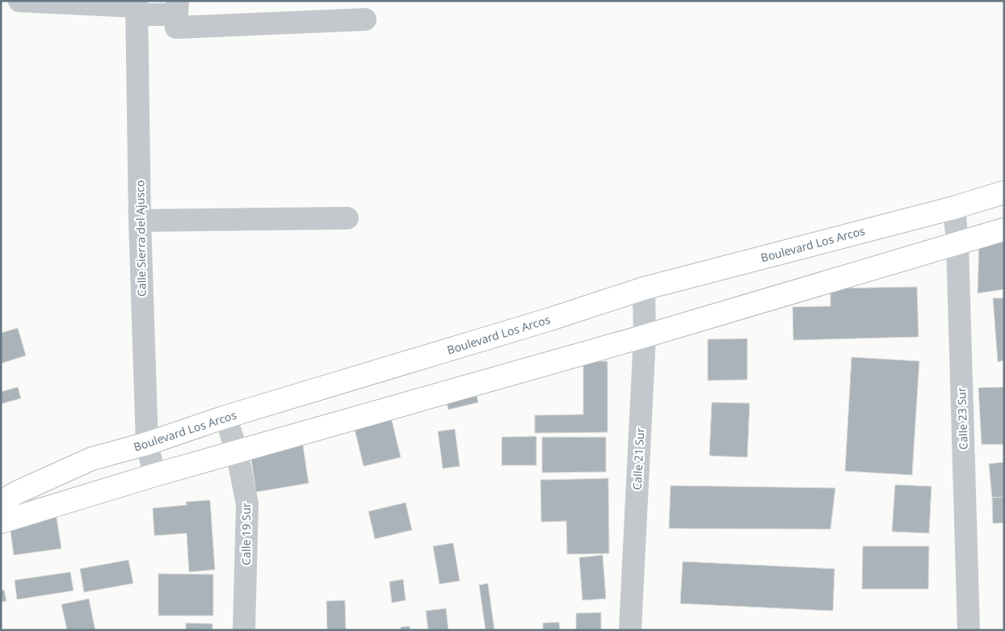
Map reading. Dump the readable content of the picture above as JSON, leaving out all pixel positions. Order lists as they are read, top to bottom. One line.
{"streets":{"main road":["Boulevard Los Arcos"],"street":["Calle Sierra del Ajusco","Calle 23 Sur","Calle 21 Sur","Calle 19 Sur"]},"crossings":[["Calle Sierra del Ajusco","Boulevard Los Arcos"],["Boulevard Los Arcos","Calle 23 Sur"],["Boulevard Los Arcos","Calle 21 Sur"],["Boulevard Los Arcos","Calle 19 Sur"]]}
